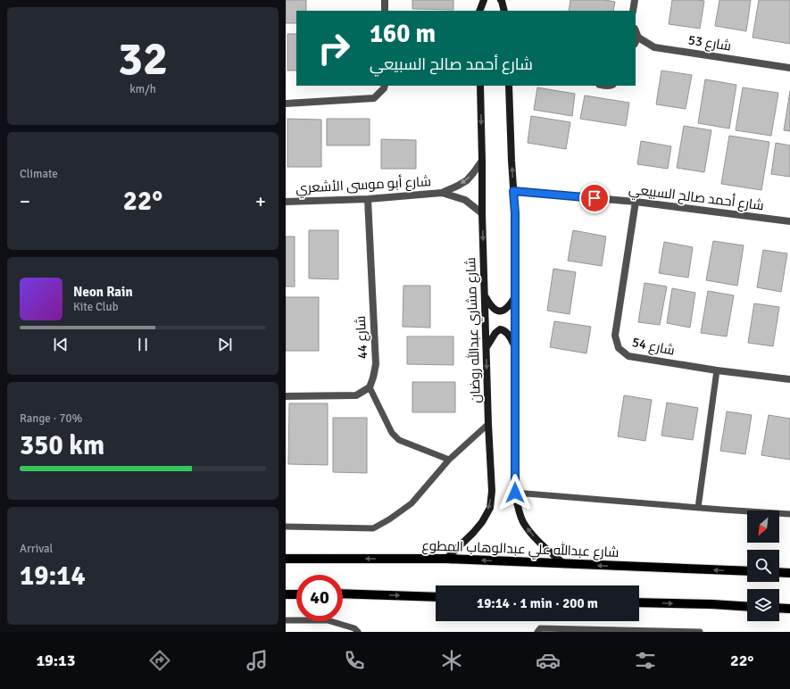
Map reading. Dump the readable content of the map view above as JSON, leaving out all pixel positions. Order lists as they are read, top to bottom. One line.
{"streets":{"main road":["شارع عبدالله علي عبدالوهاب المطوع"],"street":["شارع 53","شارع أبو موسى الأشعري","شارع أحمد صالح السبيعي","شارع مشاري عبدالله روضان","شارع 44","شارع 54"]},"crossings":[["شارع أبو موسى الأشعري","شارع مشاري عبدالله روضان"],["شارع أبو موسى الأشعري","شارع 44"],["شارع أحمد صالح السبيعي","شارع 54"],["شارع مشاري عبدالله روضان","شارع عبدالله علي عبدالوهاب المطوع"]],"north":"bottom left","page":{"tile":[["32","km/h"],"Climate",["Range · 70%","350 km"],["Arrival","19:14"]],"turn":["160 m","شارع أحمد صالح السبيعي"],"heat":["−","22°","+"],"song":["Neon Rain","Kite Club"],"limit":"40","trip":"19:14 · 1 min · 200 m","tabs":["19:13","22°"]}}
